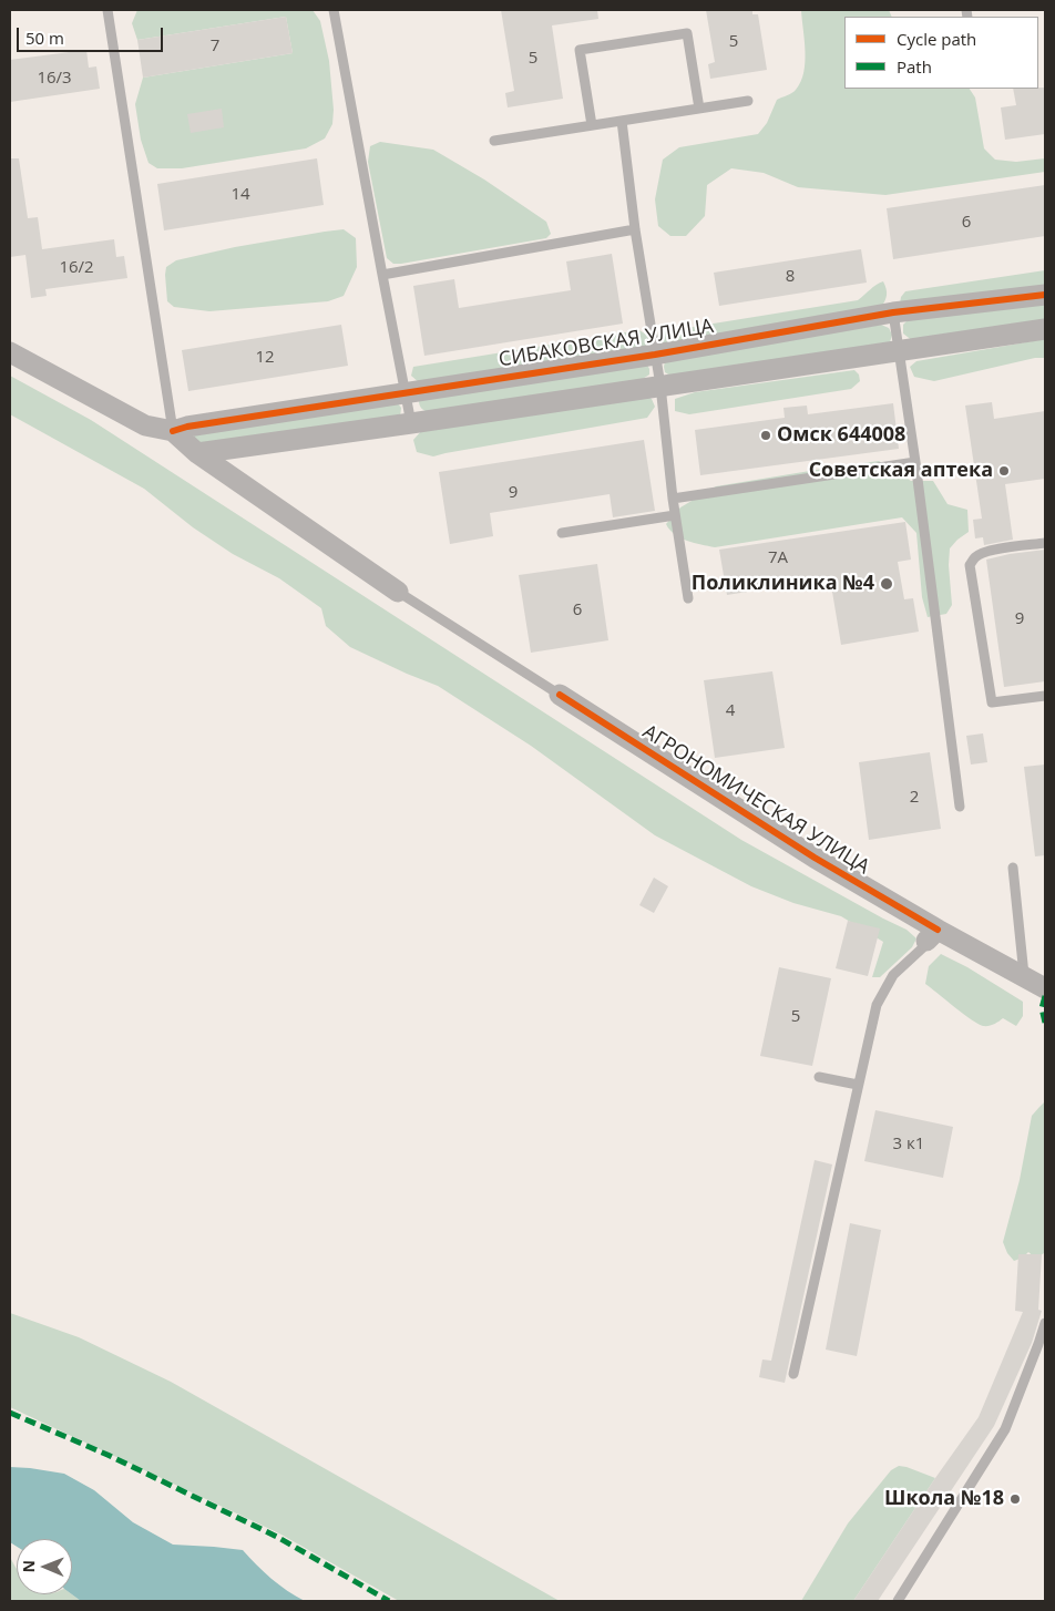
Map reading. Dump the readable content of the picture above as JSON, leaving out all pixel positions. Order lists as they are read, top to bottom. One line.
{"streets":{"street":["СИБАКОВСКАЯ УЛИЦА","АГРОНОМИЧЕСКАЯ УЛИЦА"]},"places":["Омск 644008","Советская аптека","Поликлиника №4","Школа №18"],"house_numbers":["5","7","5","16/3","14","6","16/2","8","12","9","7А","6","9","4","2","5","3 к1"],"legend":["Cycle path","Path"],"scale_bar":"50 m","north":"left"}
